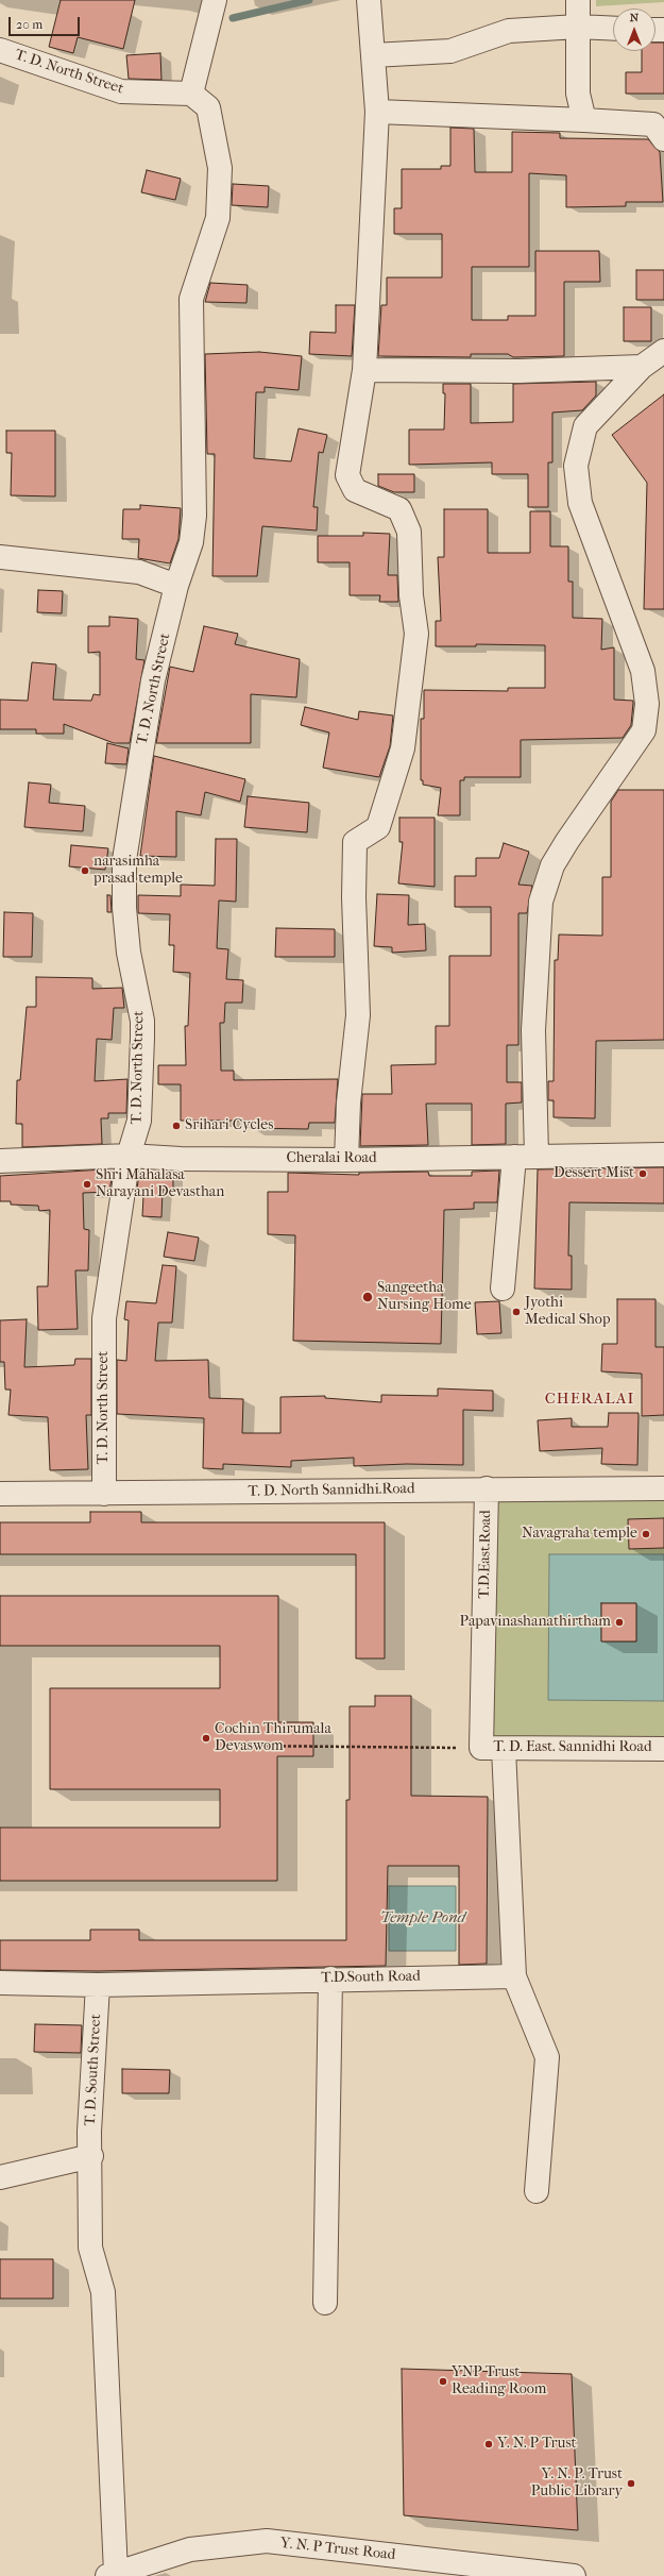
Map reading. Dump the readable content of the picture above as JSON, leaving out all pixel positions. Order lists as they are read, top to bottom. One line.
{"streets":{"street":["T. D. North Street","Cheralai Road","T. D. North Sannidhi.Road","T.D.East.Road","T. D. East. Sannidhi Road","T.D.South Road","T. D. South Street","Y. N. P Trust Road"]},"crossings":[["T. D. North Street","Cheralai Road"],["T. D. North Street","T. D. North Sannidhi.Road"],["T. D. North Sannidhi.Road","T.D.East.Road"],["T.D.East.Road","T. D. East. Sannidhi Road"],["T.D.South Road","T. D. South Street"],["T. D. South Street","Y. N. P Trust Road"]],"districts":["CHERALAI"],"water":["Temple Pond"],"places":["narasimha prasad temple","Srihari Cycles","Dessert Mist","Shri Mahalasa Narayani Devasthan","Sangeetha Nursing Home","Jyothi Medical Shop","Navagraha temple","Papavinashanathirtham","Cochin Thirumala Devaswom","YNP Trust Reading Room","Y. N. P Trust","Y. N. P. Trust Public Library"],"scale_bar":"20 m","north":"top"}
